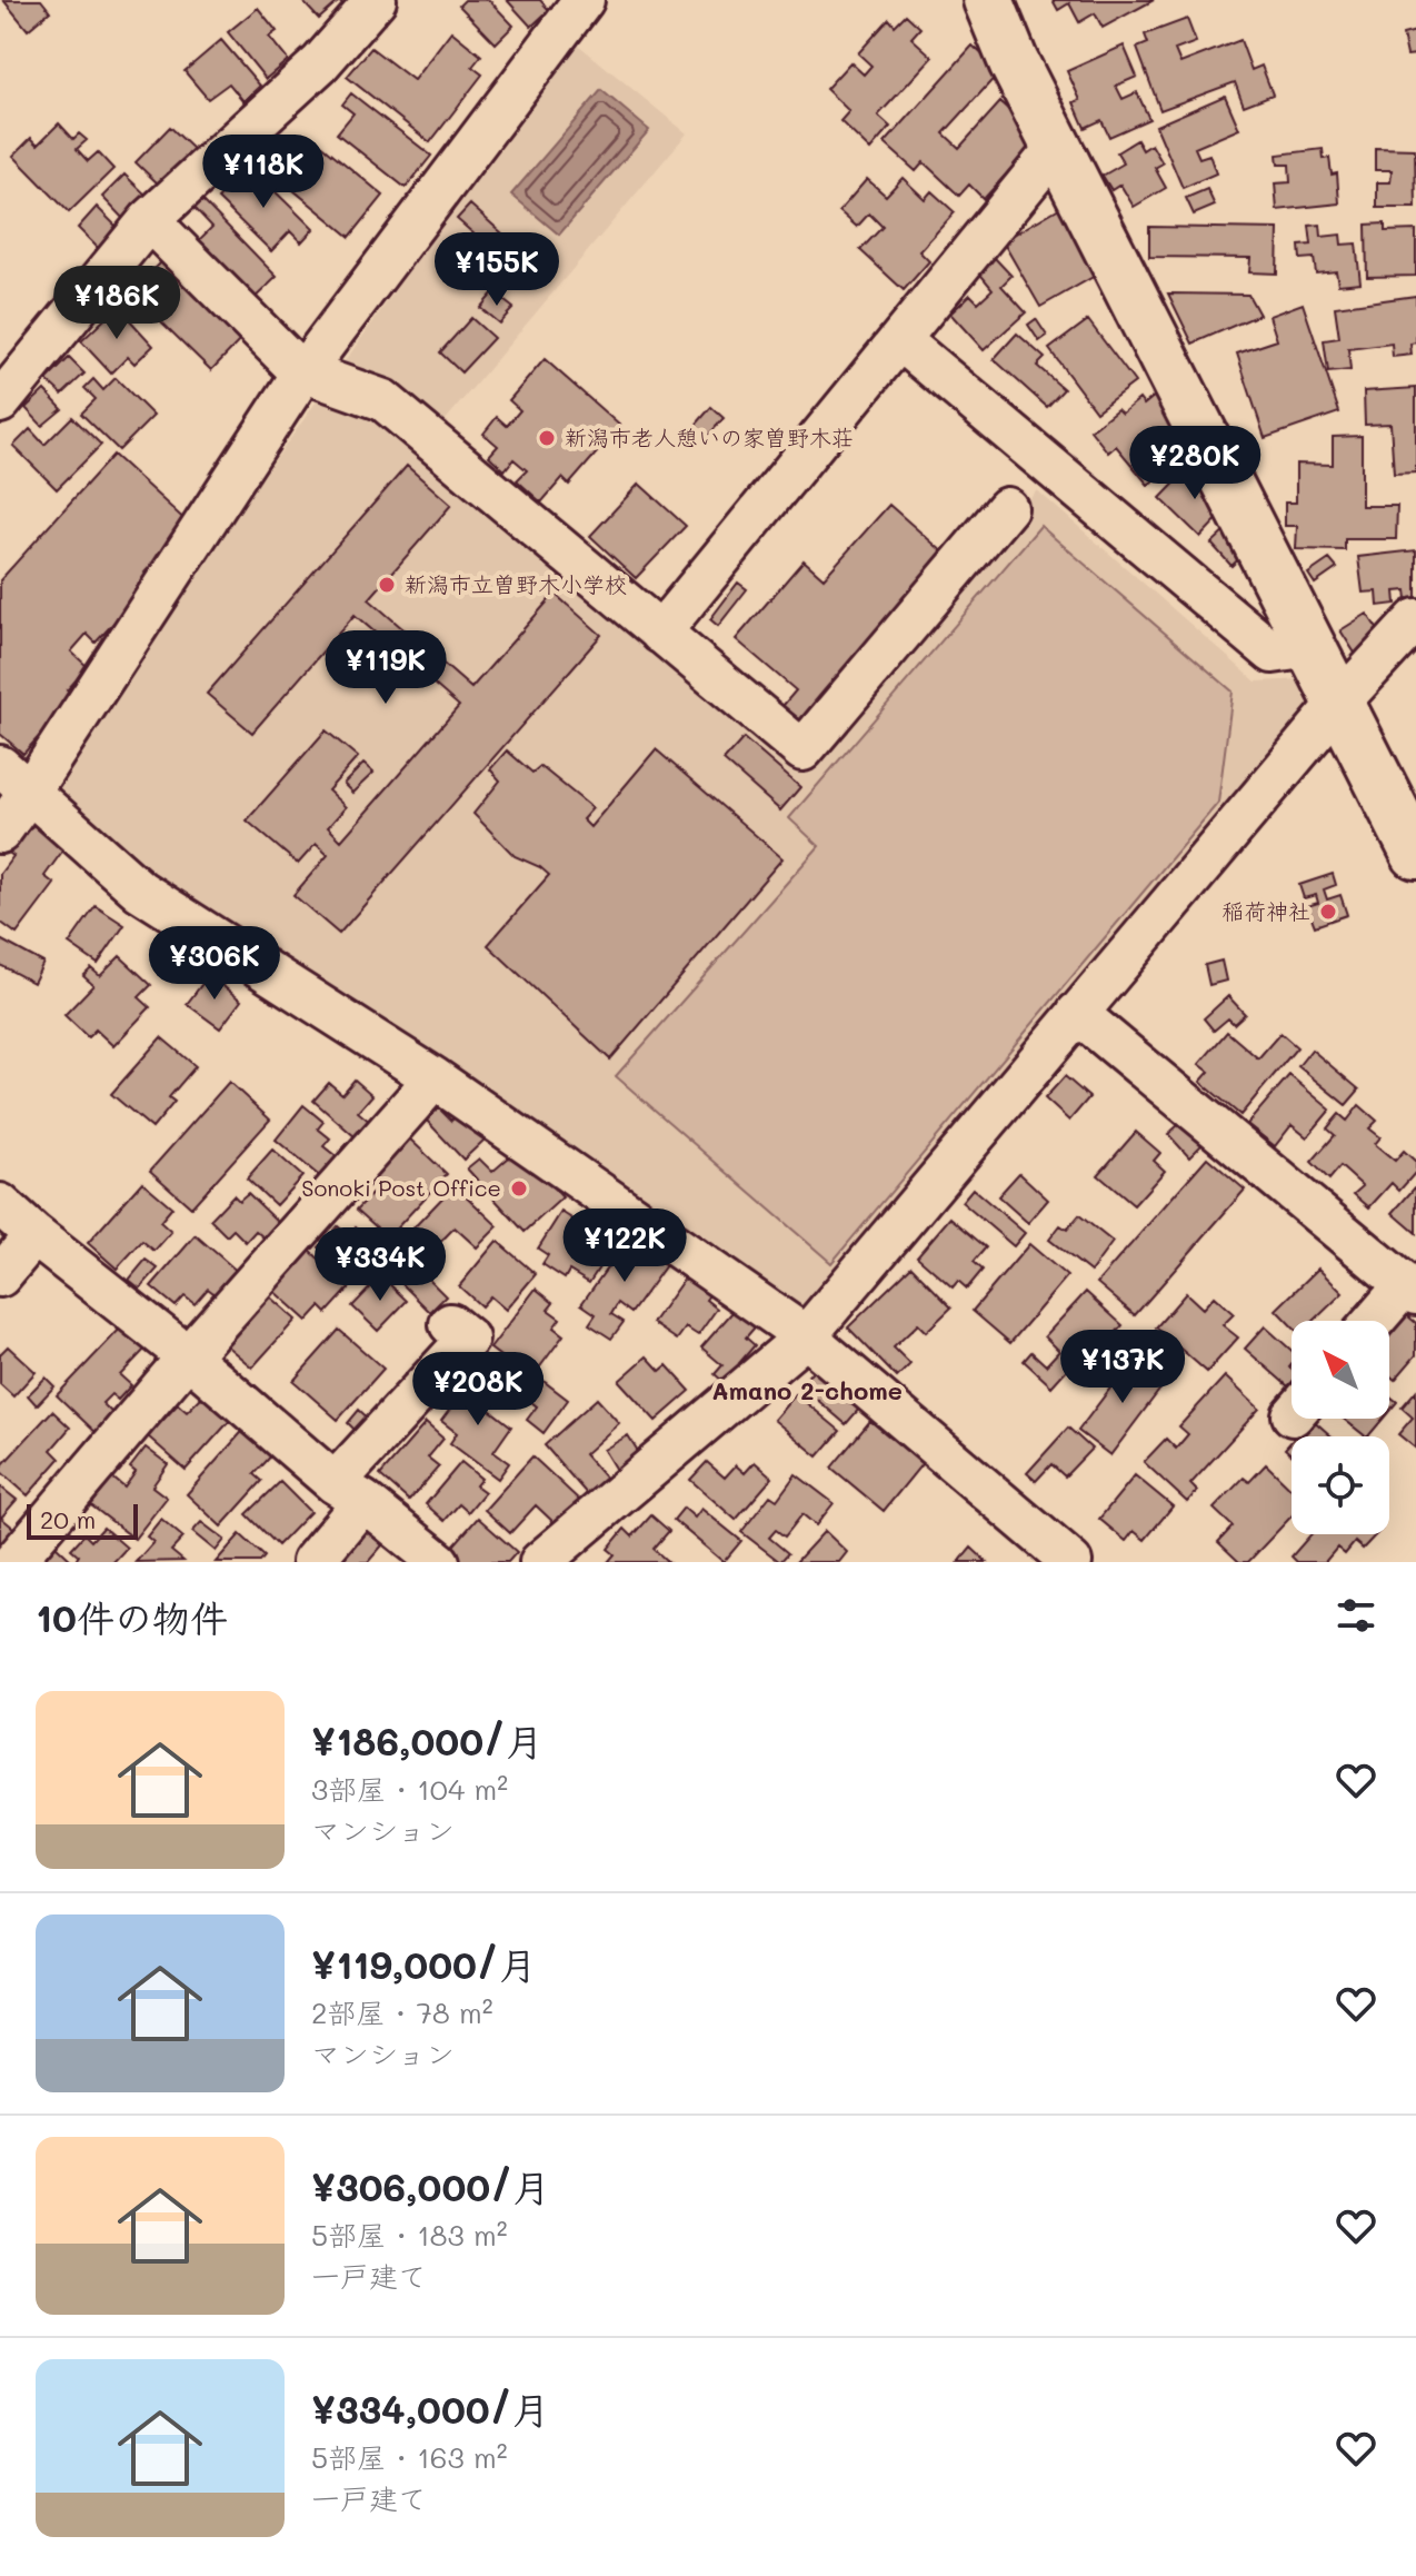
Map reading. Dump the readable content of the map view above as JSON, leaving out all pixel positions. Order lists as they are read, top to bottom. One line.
{"districts":["Amano 2-chome"],"places":["新潟市老人憩いの家曽野木荘","新潟市立曽野木小学校","稲荷神社","Sonoki Post Office"],"scale_bar":"20 m","north":"top left","page":{"price":["¥118K","¥155K","¥186K","¥280K","¥119K","¥306K","¥122K","¥334K","¥137K","¥208K"],"scale":"20 m","heading":"10件の物件","list":[{"name":"¥186,000/月","note":"3部屋 · 104 m² · マンション"},{"name":"¥119,000/月","note":"2部屋 · 78 m² · マンション"},{"name":"¥306,000/月","note":"5部屋 · 183 m² · 一戸建て"},{"name":"¥334,000/月","note":"5部屋 · 163 m² · 一戸建て"}]}}
